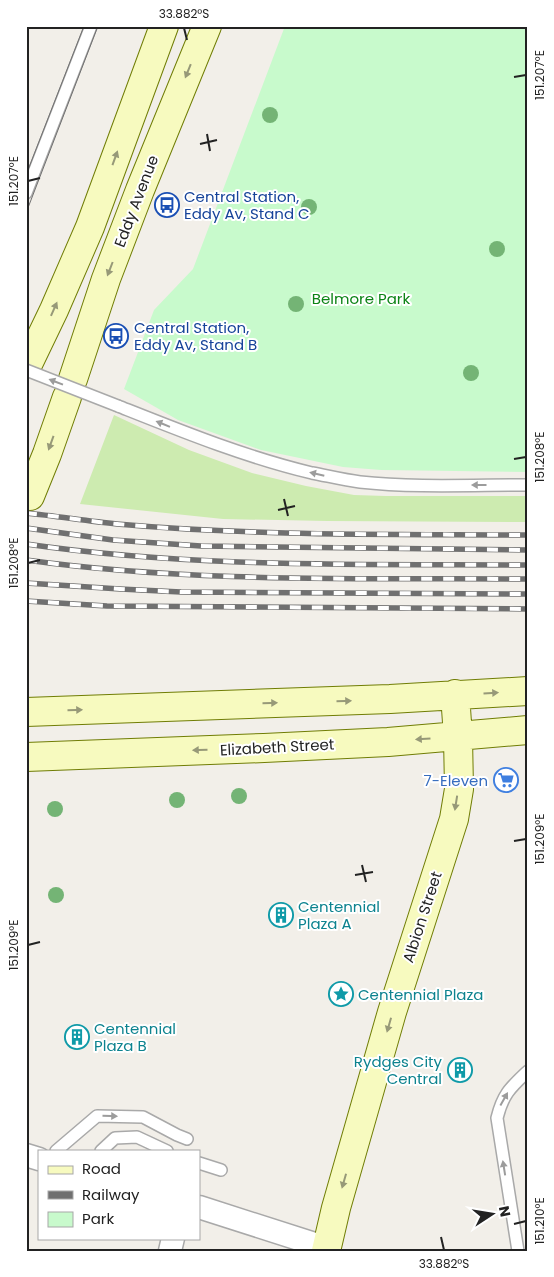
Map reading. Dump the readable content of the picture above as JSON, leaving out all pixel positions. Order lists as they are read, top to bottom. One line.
{"streets":{"main road":["Eddy Avenue","Elizabeth Street","Albion Street"]},"crossings":[["Elizabeth Street","Albion Street"]],"one_way":["Albion Street"],"parks":["Belmore Park"],"places":{"bus stop":["Central Station, Eddy Av, Stand C","Central Station, Eddy Av, Stand B"],"supermarket":["7-Eleven"],"building":["Centennial Plaza A","Centennial Plaza B","Rydges City Central"],"place":["Centennial Plaza"]},"legend":["Road","Railway","Park"],"north":"right","coordinates":["33.882°S","151.207°E","151.208°E","151.209°E","151.210°E"]}
